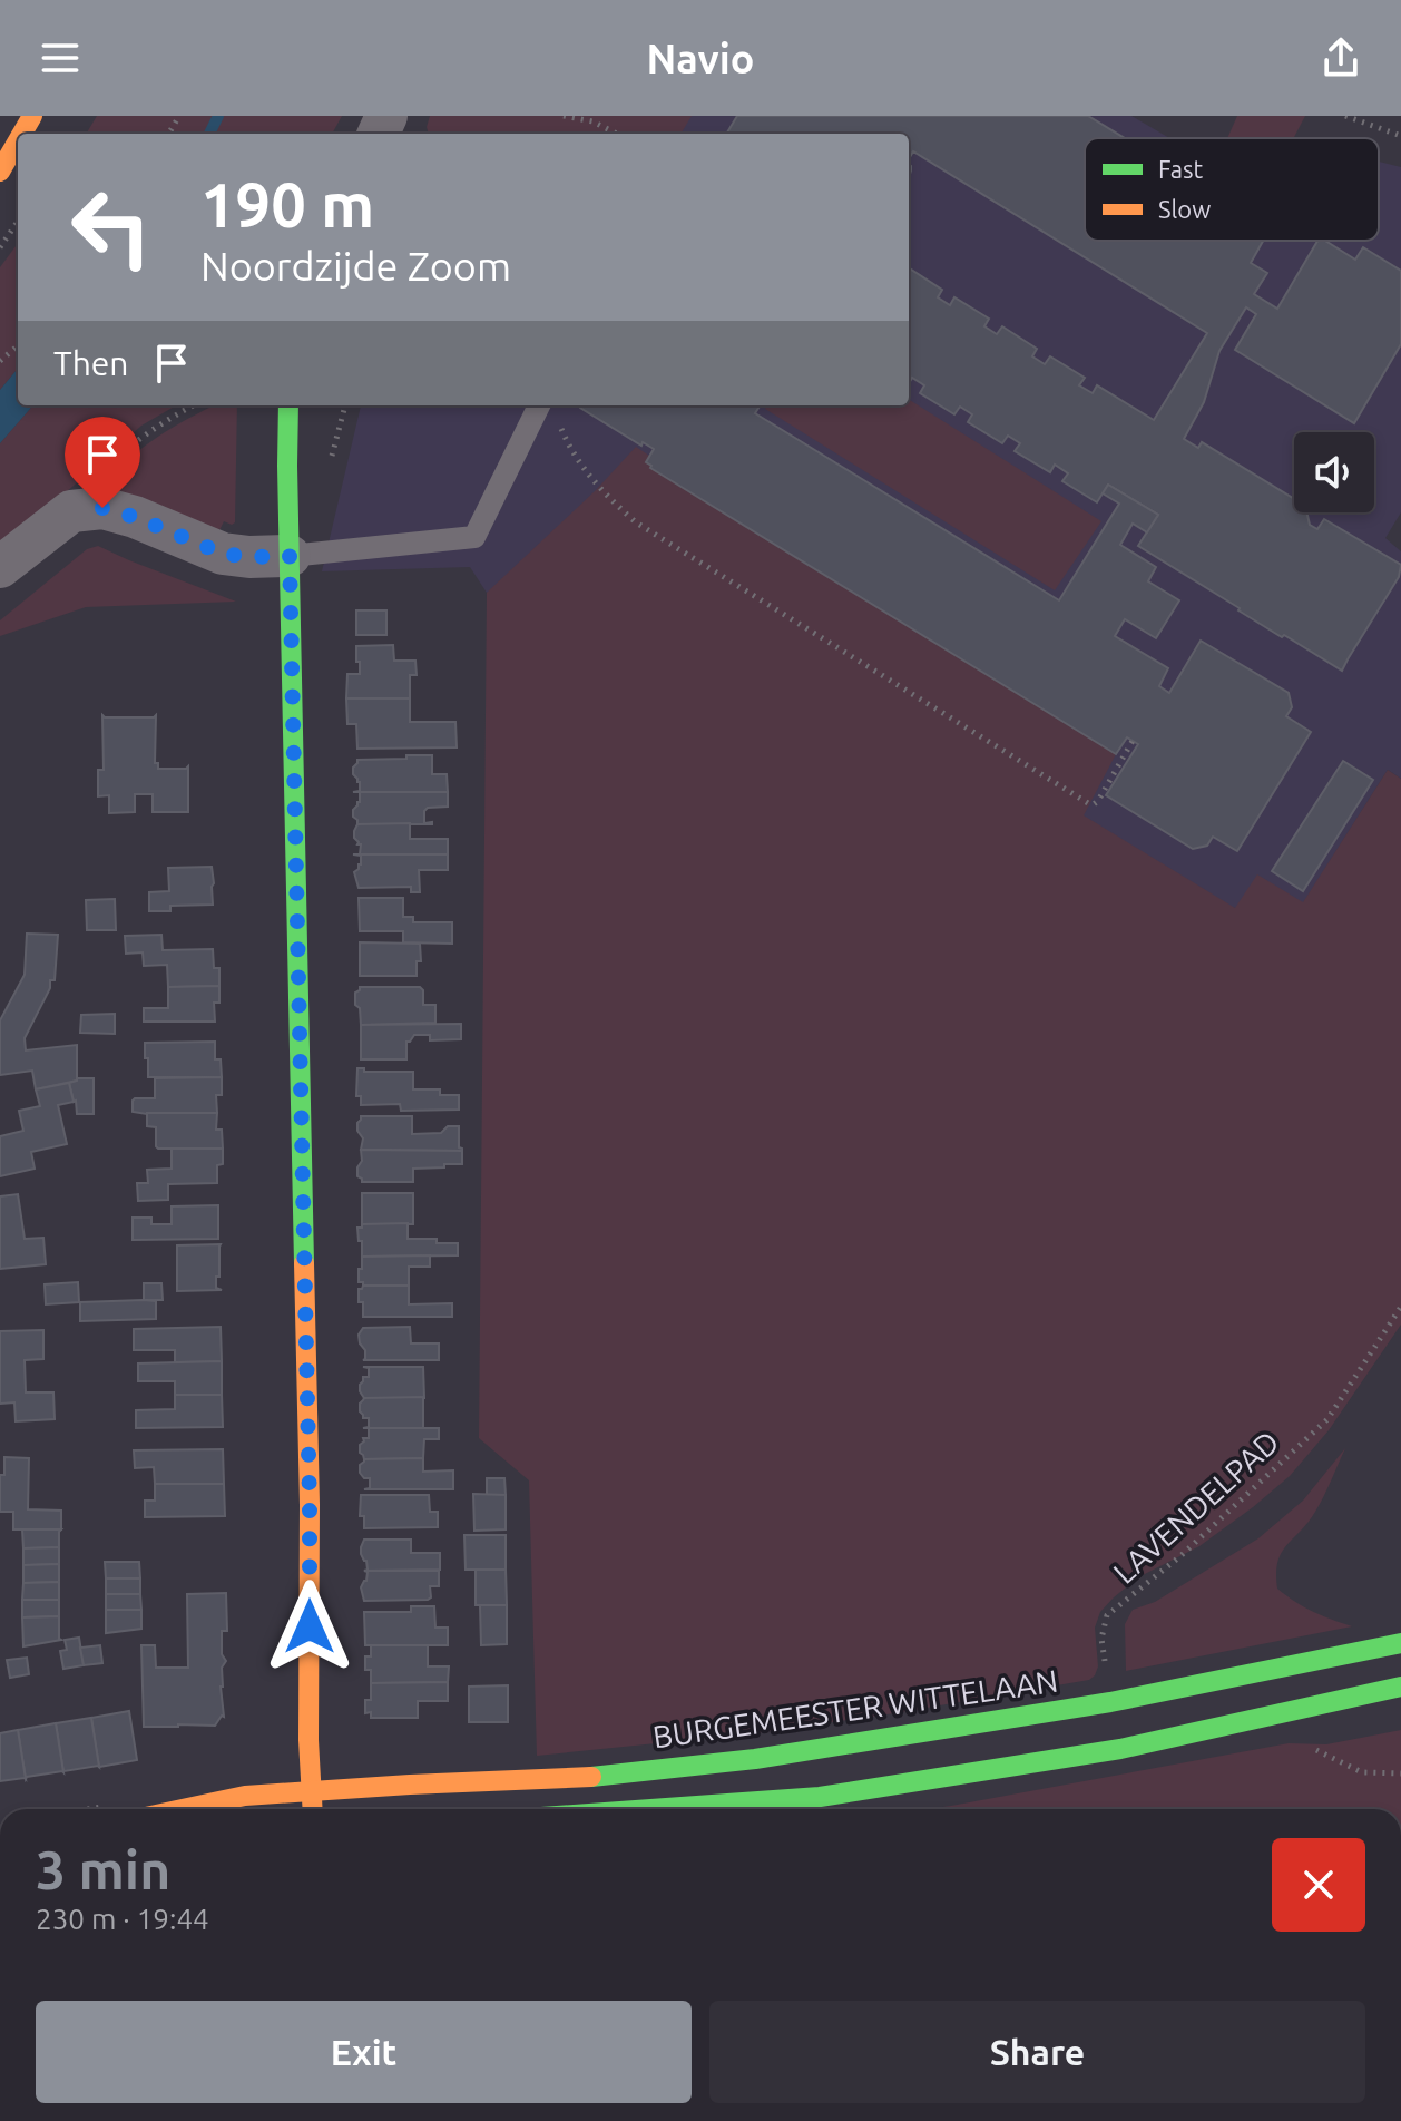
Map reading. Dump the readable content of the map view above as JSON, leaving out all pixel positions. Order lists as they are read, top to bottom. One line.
{"streets":{"street":["BURGEMEESTER WITTELAAN"],"path":["LAVENDELPAD"]},"crossings":[["LAVENDELPAD","BURGEMEESTER WITTELAAN"]],"legend":["Fast","Slow"],"page":{"header":"Navio","turn":["190 m","Noordzijde Zoom"],"then":"Then","heading":["3 min","230 m · 19:44"],"buttons":["Exit","Share"]}}
